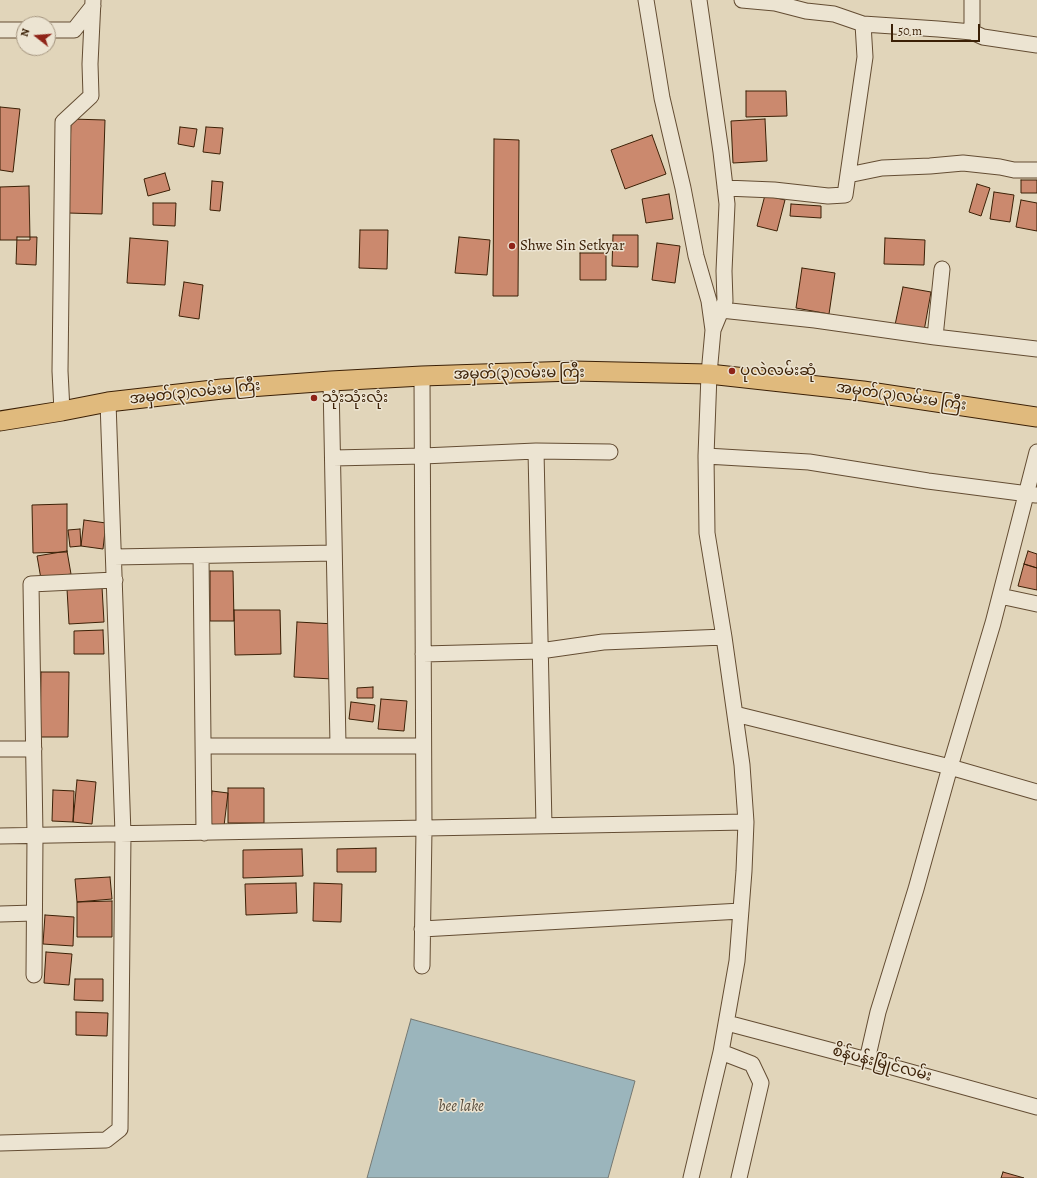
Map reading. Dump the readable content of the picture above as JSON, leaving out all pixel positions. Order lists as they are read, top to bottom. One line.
{"streets":{"main road":["အမှတ်(၃)လမ်းမ ကြီး"],"street":["စိန်ပန်းမြိုင်လမ်း"]},"water":["bee lake"],"places":["Shwe Sin Setkyar","ပုလဲလမ်းဆုံ","သုံးသုံးလုံး"],"scale_bar":"50 m","north":"left"}
